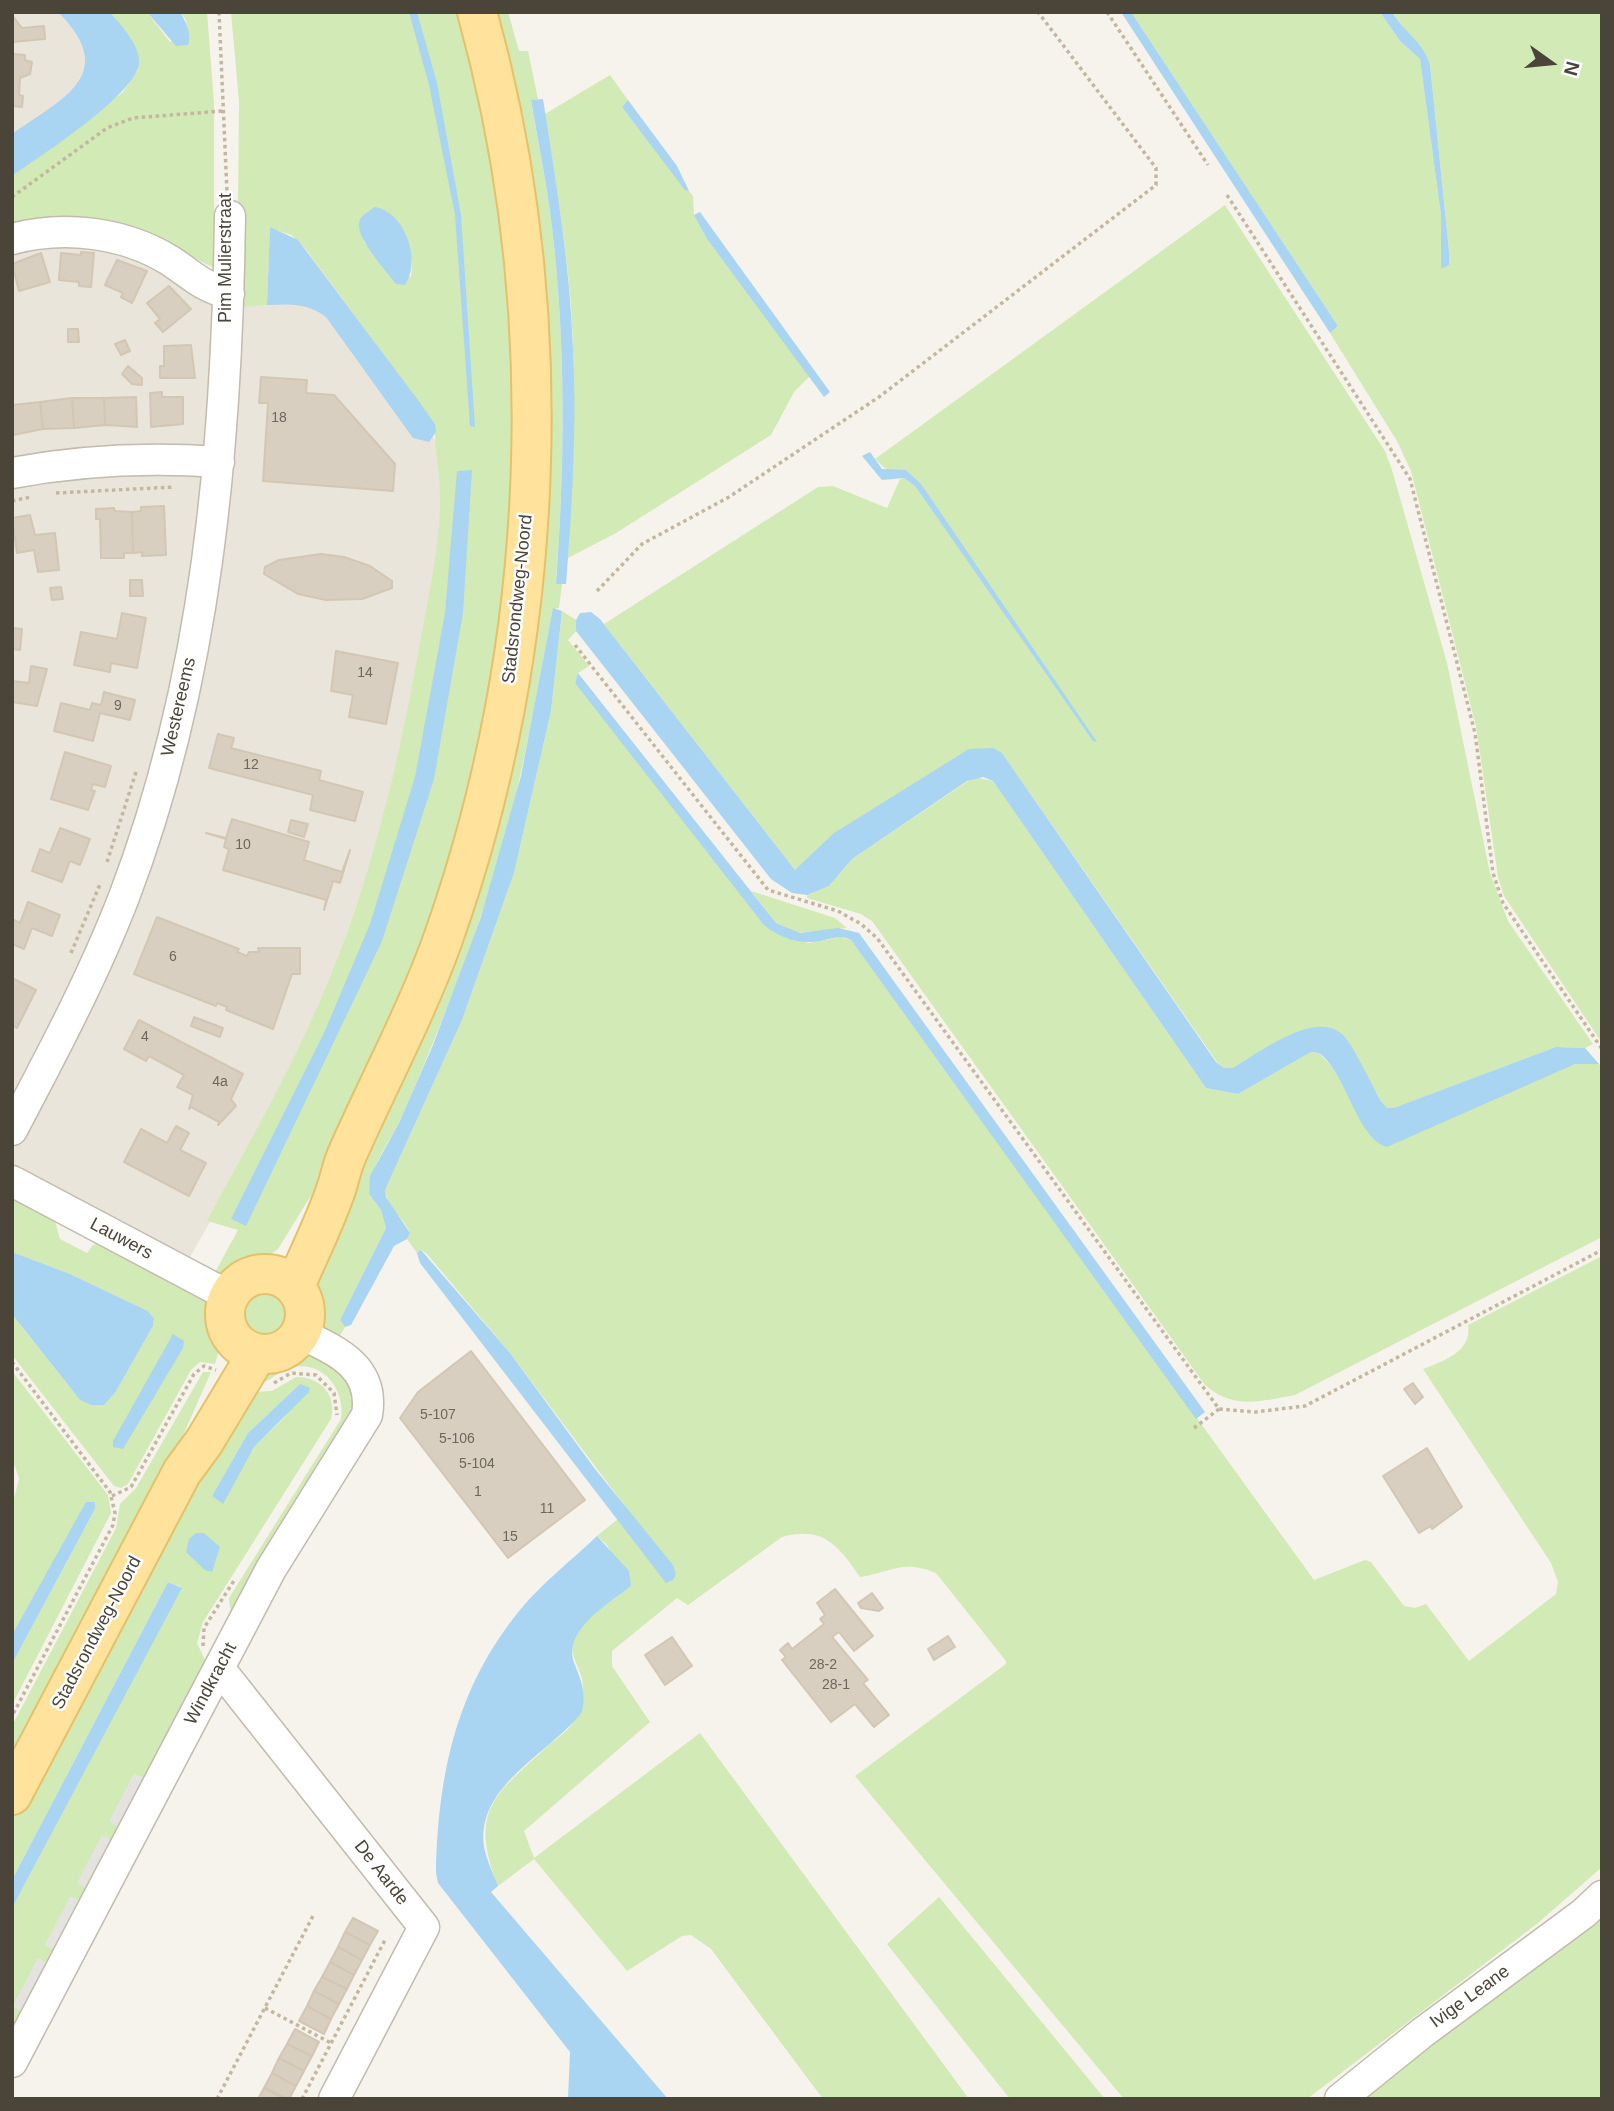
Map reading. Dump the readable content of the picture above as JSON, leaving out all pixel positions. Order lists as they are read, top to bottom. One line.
{"streets":{"main road":["Stadsrondweg-Noord"],"street":["Pim Mulierstraat","Westereems","Lauwers","Windkracht","De Aarde","Ivige Leane"]},"crossings":[["Pim Mulierstraat","Westereems"],["Stadsrondweg-Noord","Lauwers"],["Stadsrondweg-Noord","Windkracht"],["Lauwers","Windkracht"],["Windkracht","De Aarde"]],"house_numbers":["18","14","9","12","10","6","4","4a","5-107","5-106","5-104","1","11","15","28-2","28-1"],"north":"right"}
